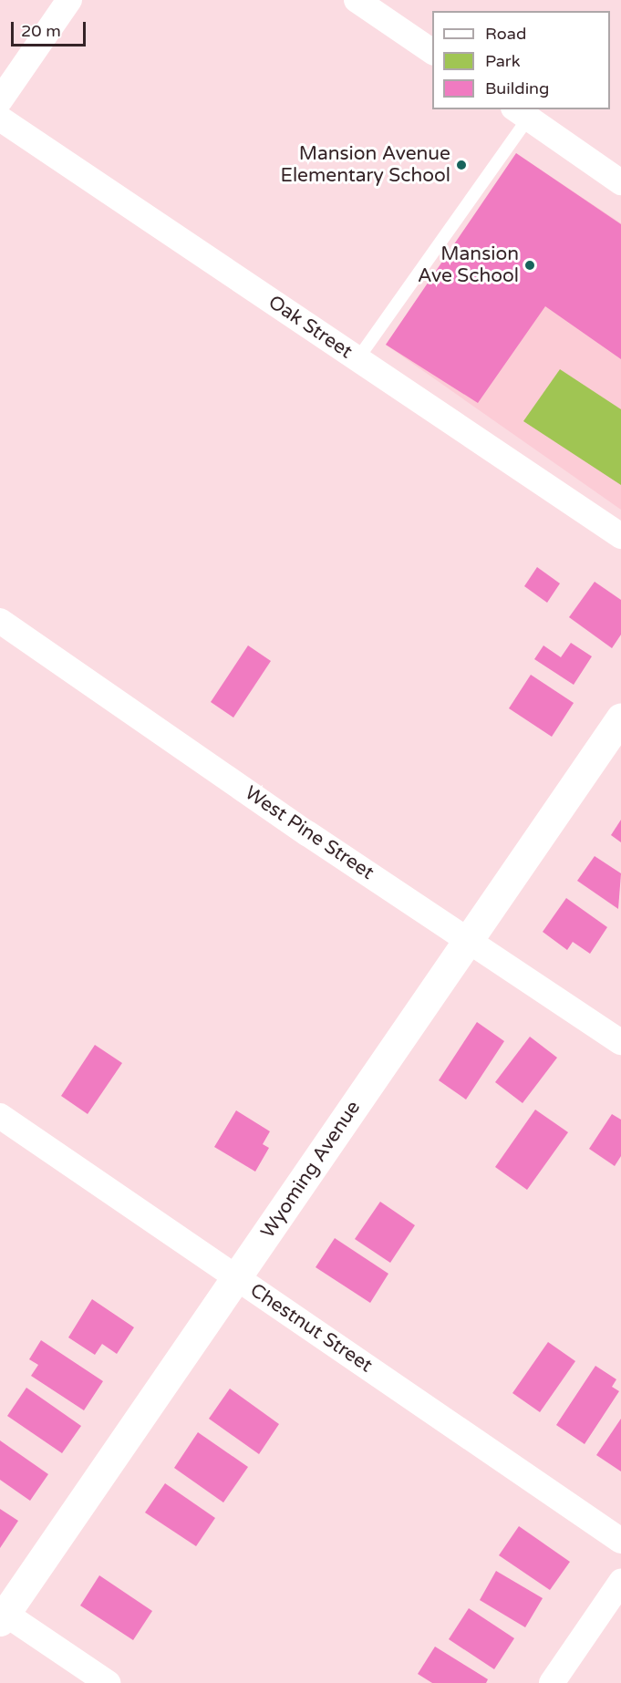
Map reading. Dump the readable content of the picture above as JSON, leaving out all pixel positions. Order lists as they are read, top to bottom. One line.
{"streets":{"street":["Oak Street","West Pine Street","Wyoming Avenue","Chestnut Street"]},"crossings":[["West Pine Street","Wyoming Avenue"],["Wyoming Avenue","Chestnut Street"]],"places":["Mansion Avenue Elementary School","Mansion Ave School"],"legend":["Road","Park","Building"],"scale_bar":"20 m"}
